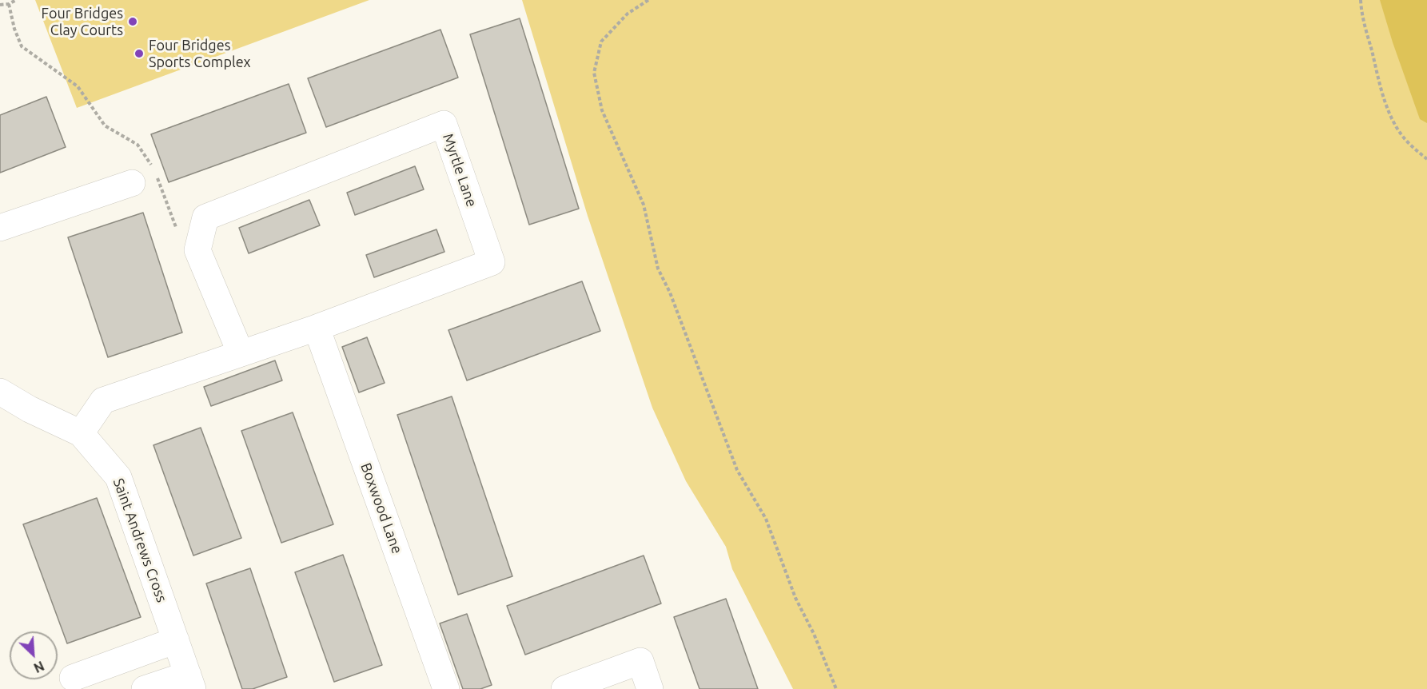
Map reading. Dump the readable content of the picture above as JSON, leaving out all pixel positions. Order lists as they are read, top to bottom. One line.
{"streets":{"street":["Myrtle Lane","Boxwood Lane","Saint Andrews Cross"]},"crossings":[["Myrtle Lane","Boxwood Lane"],["Myrtle Lane","Saint Andrews Cross"]],"places":["Four Bridges Clay Courts","Four Bridges Sports Complex"],"north":"bottom right"}
